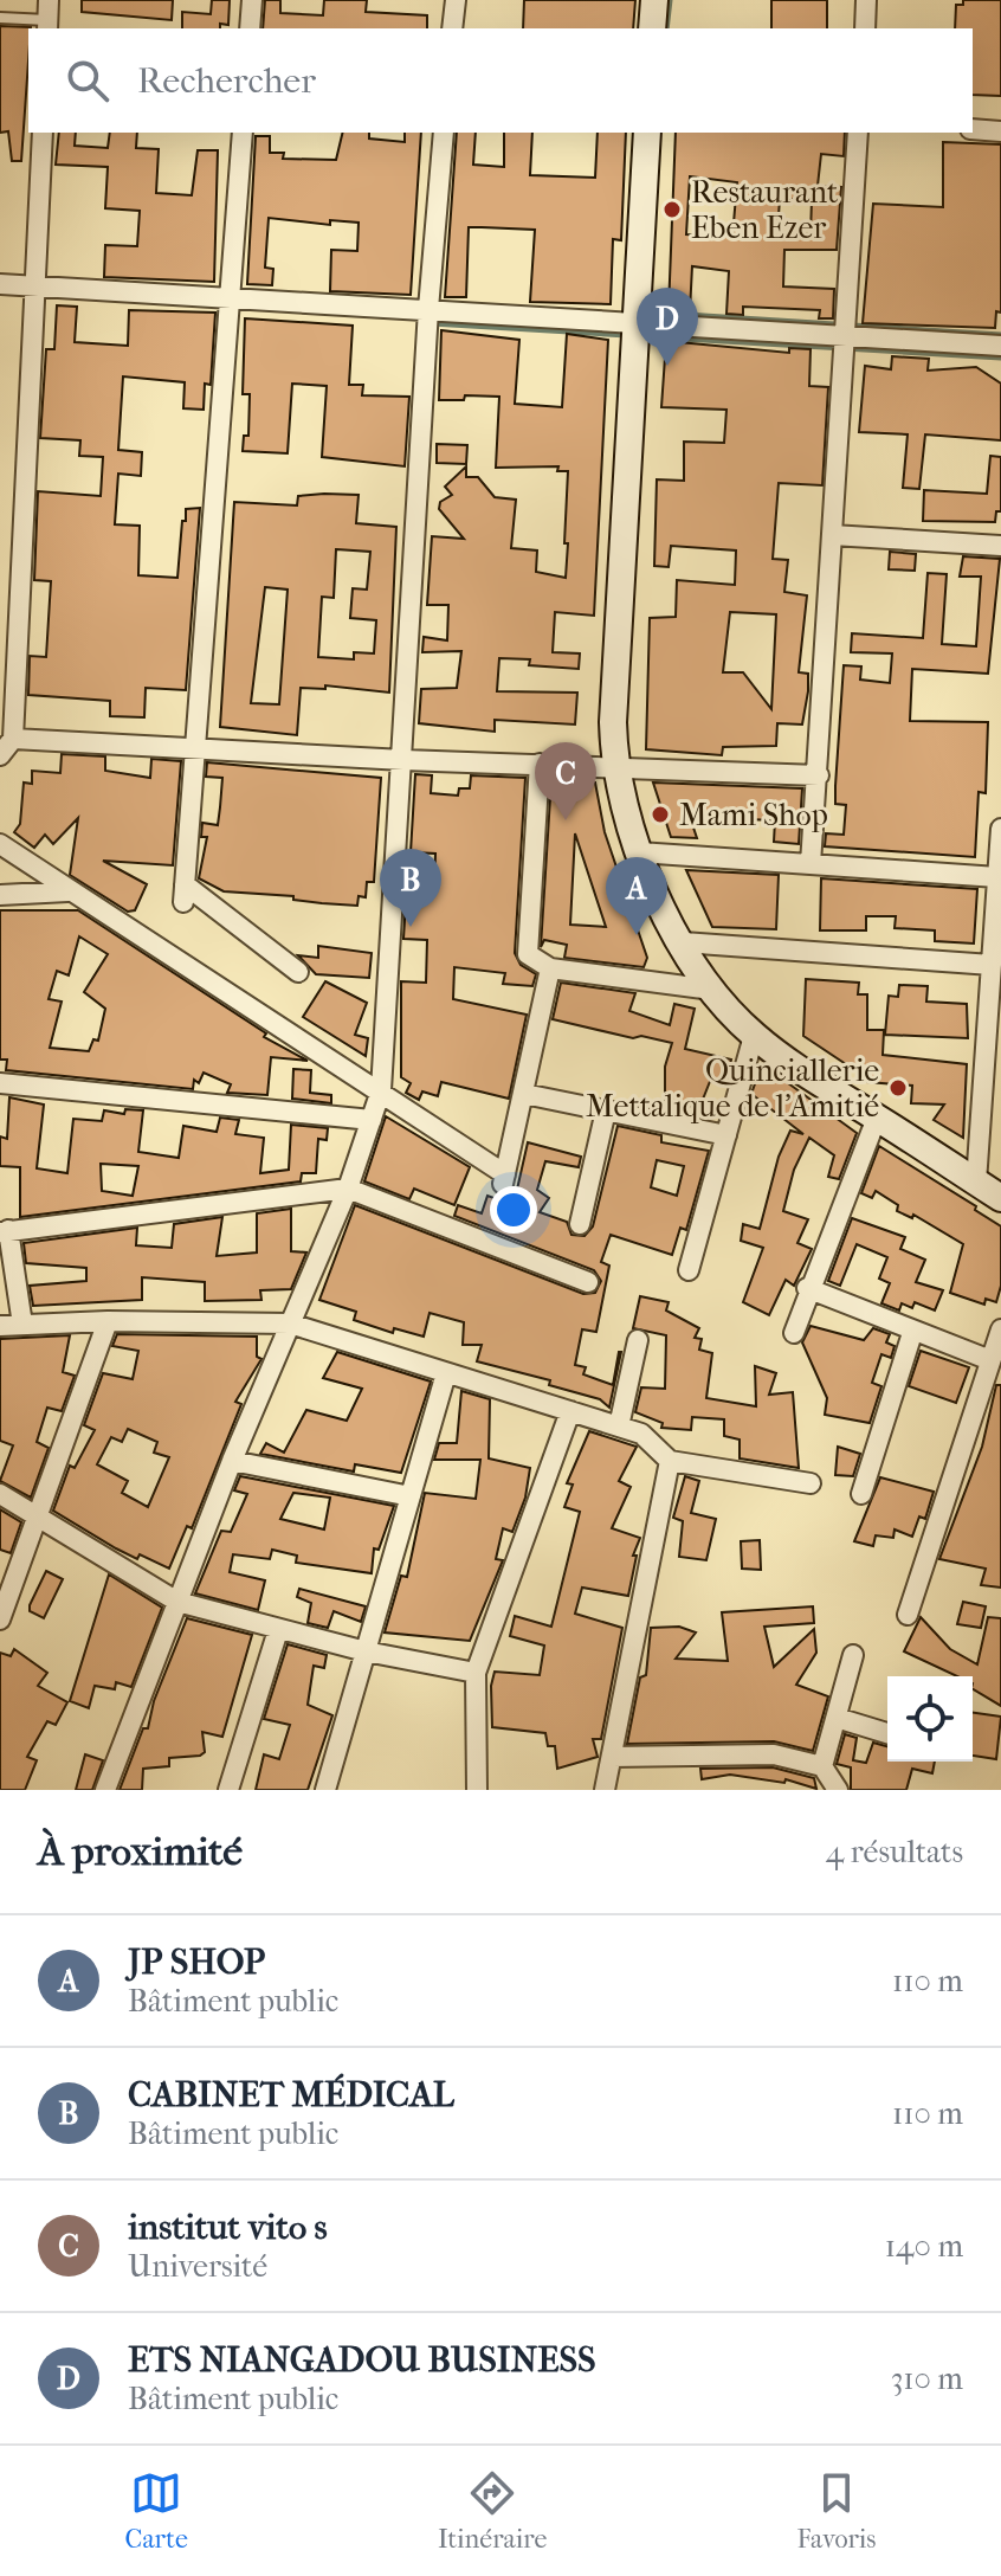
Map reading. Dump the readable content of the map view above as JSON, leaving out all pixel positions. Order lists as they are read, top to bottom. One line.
{"places":["Restaurant Eben Ezer","Mami Shop","Quinciallerie Mettalique de l'Amitié"],"page":{"search":"Rechercher","pins":["D","C","B","A"],"heading":["À proximité","4 résultats"],"list":[{"mark":"A","name":"JP SHOP","note":"Bâtiment public","value":"110 m"},{"mark":"B","name":"CABINET MÉDICAL","note":"Bâtiment public","value":"110 m"},{"mark":"C","name":"institut vito s","note":"Université","value":"140 m"},{"mark":"D","name":"ETS NIANGADOU BUSINESS","note":"Bâtiment public","value":"310 m"}],"nav":["Carte","Itinéraire","Favoris"]}}
